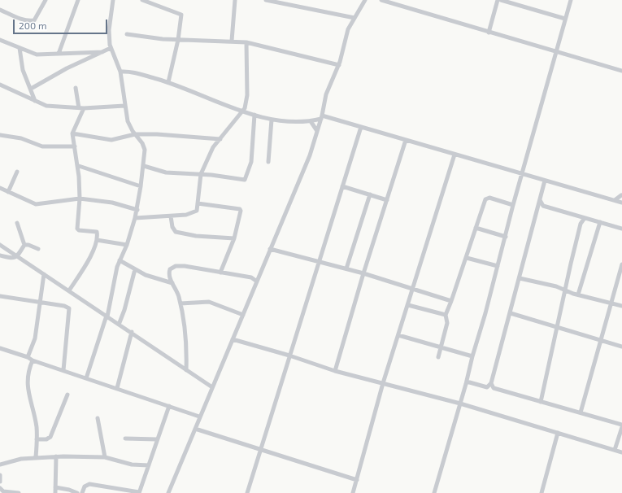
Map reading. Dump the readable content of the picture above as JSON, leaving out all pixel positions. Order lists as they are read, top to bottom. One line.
{"scale_bar":"200 m"}
